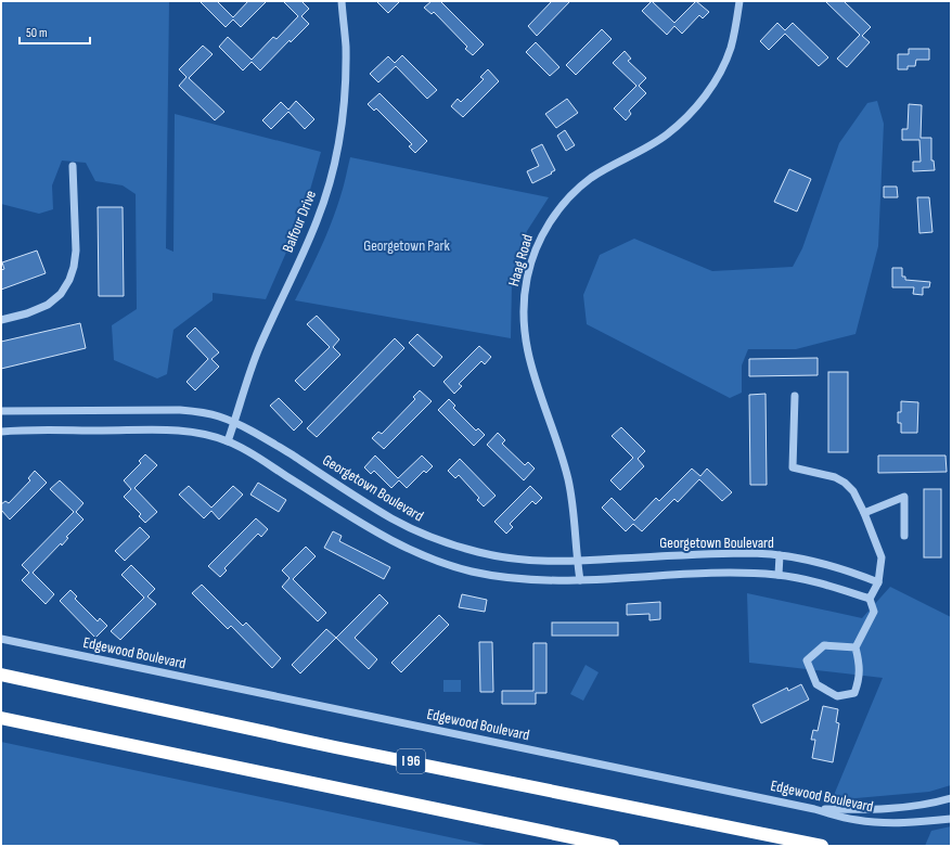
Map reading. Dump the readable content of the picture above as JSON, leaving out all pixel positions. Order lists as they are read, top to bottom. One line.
{"streets":{"highway":["I 96"],"street":["Balfour Drive","Haag Road","Georgetown Boulevard","Edgewood Boulevard"]},"crossings":[["Balfour Drive","Georgetown Boulevard"],["Haag Road","Georgetown Boulevard"]],"parks":["Georgetown Park"],"scale_bar":"50 m"}
